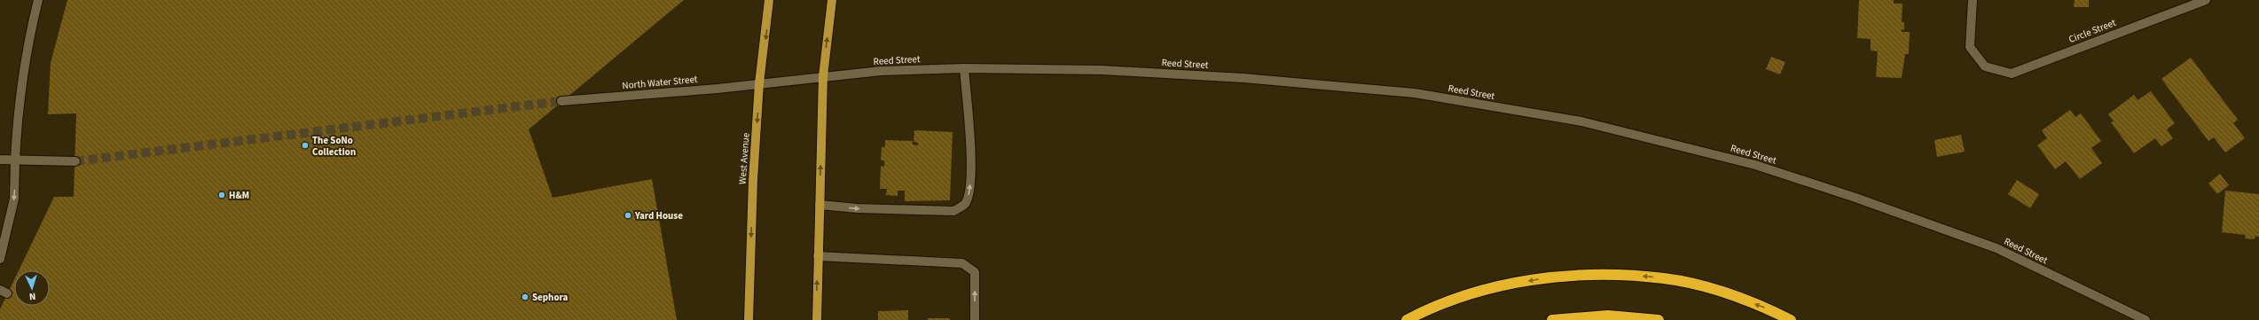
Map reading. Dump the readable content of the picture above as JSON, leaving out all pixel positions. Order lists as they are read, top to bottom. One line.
{"streets":{"main road":["West Avenue"],"street":["Circle Street","Reed Street","North Water Street"]},"crossings":[["Reed Street","North Water Street"],["Reed Street","West Avenue"],["North Water Street","West Avenue"]],"places":["The SoNo Collection","H&M","Yard House","Sephora"],"north":"bottom"}
